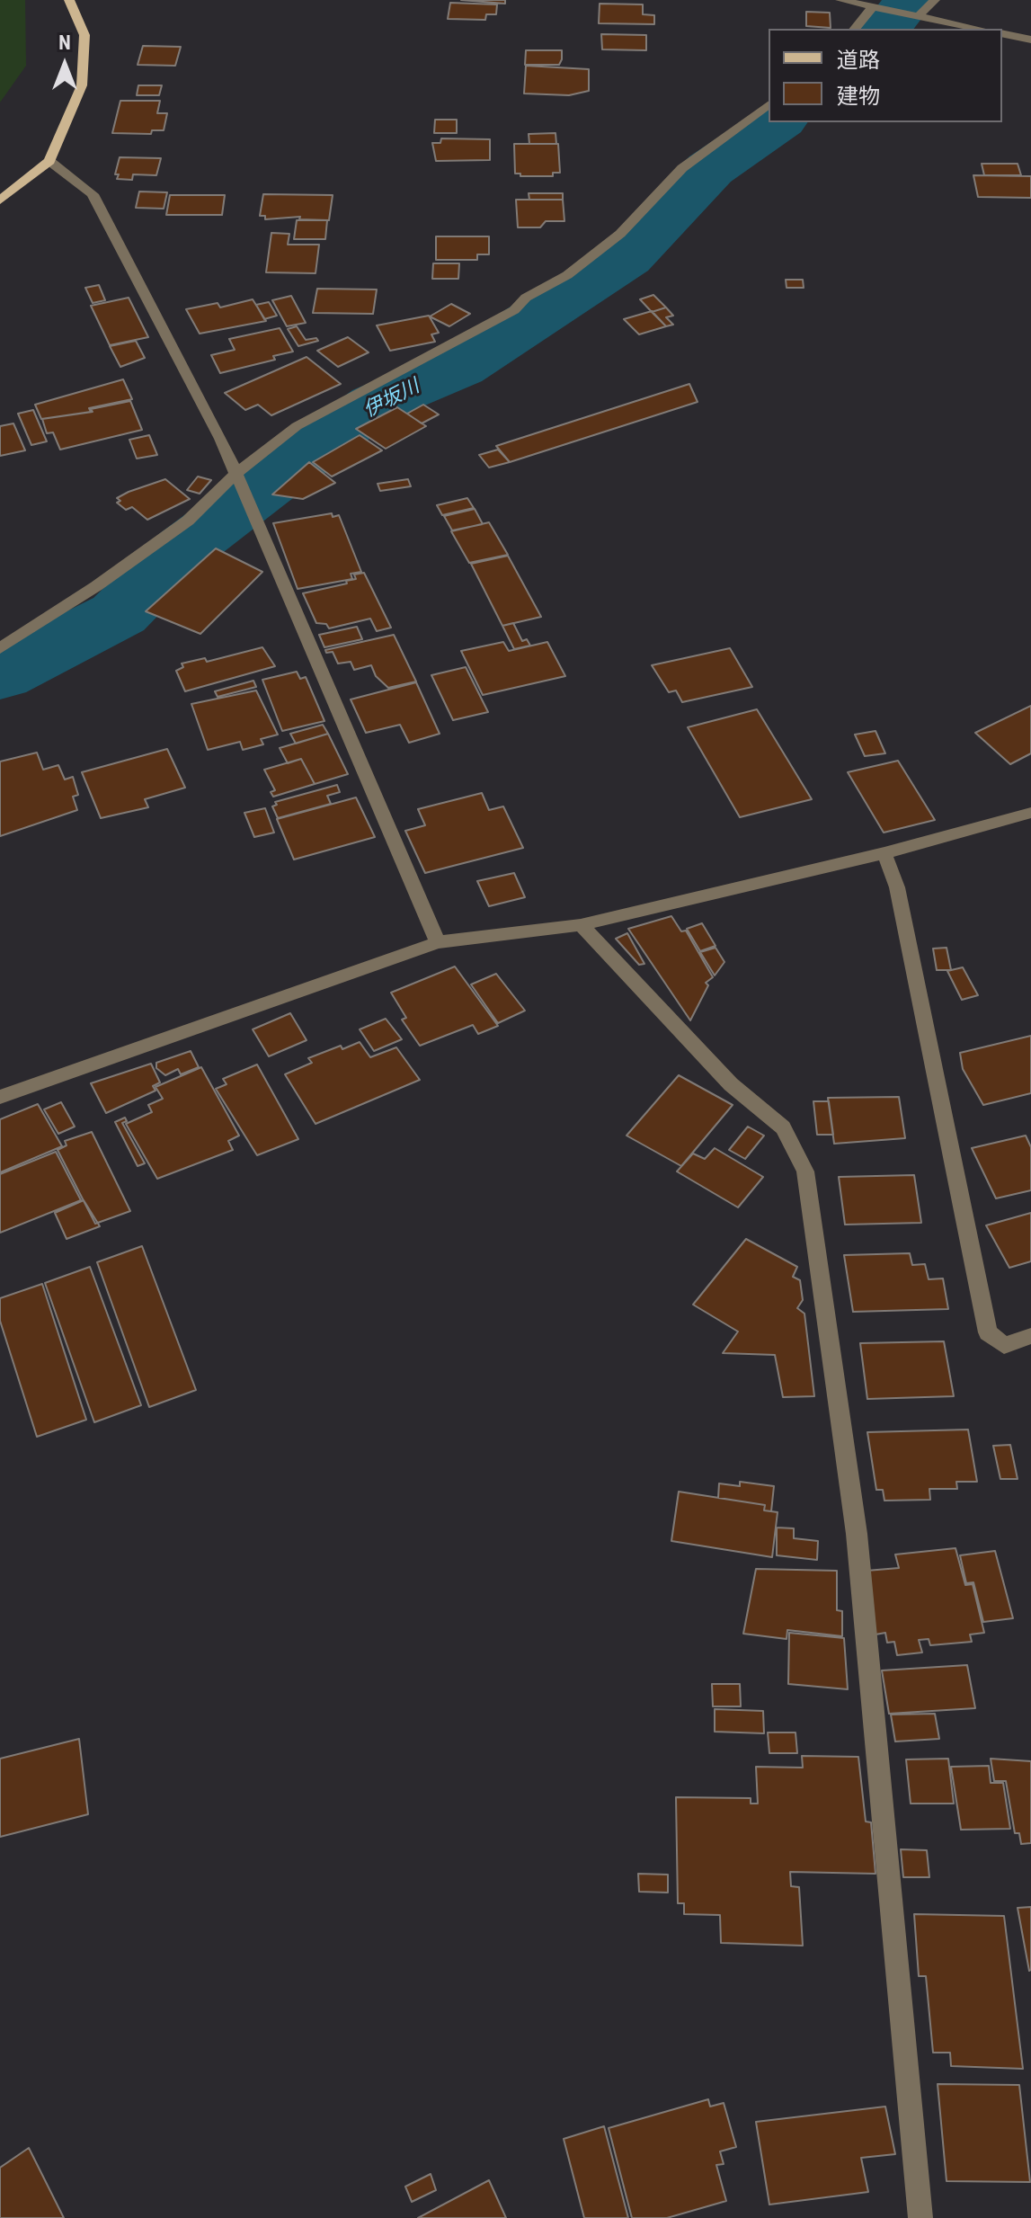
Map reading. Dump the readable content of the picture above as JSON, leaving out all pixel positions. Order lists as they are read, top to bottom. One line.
{"water":["伊坂川"],"legend":["道路","建物"],"north":"top"}
